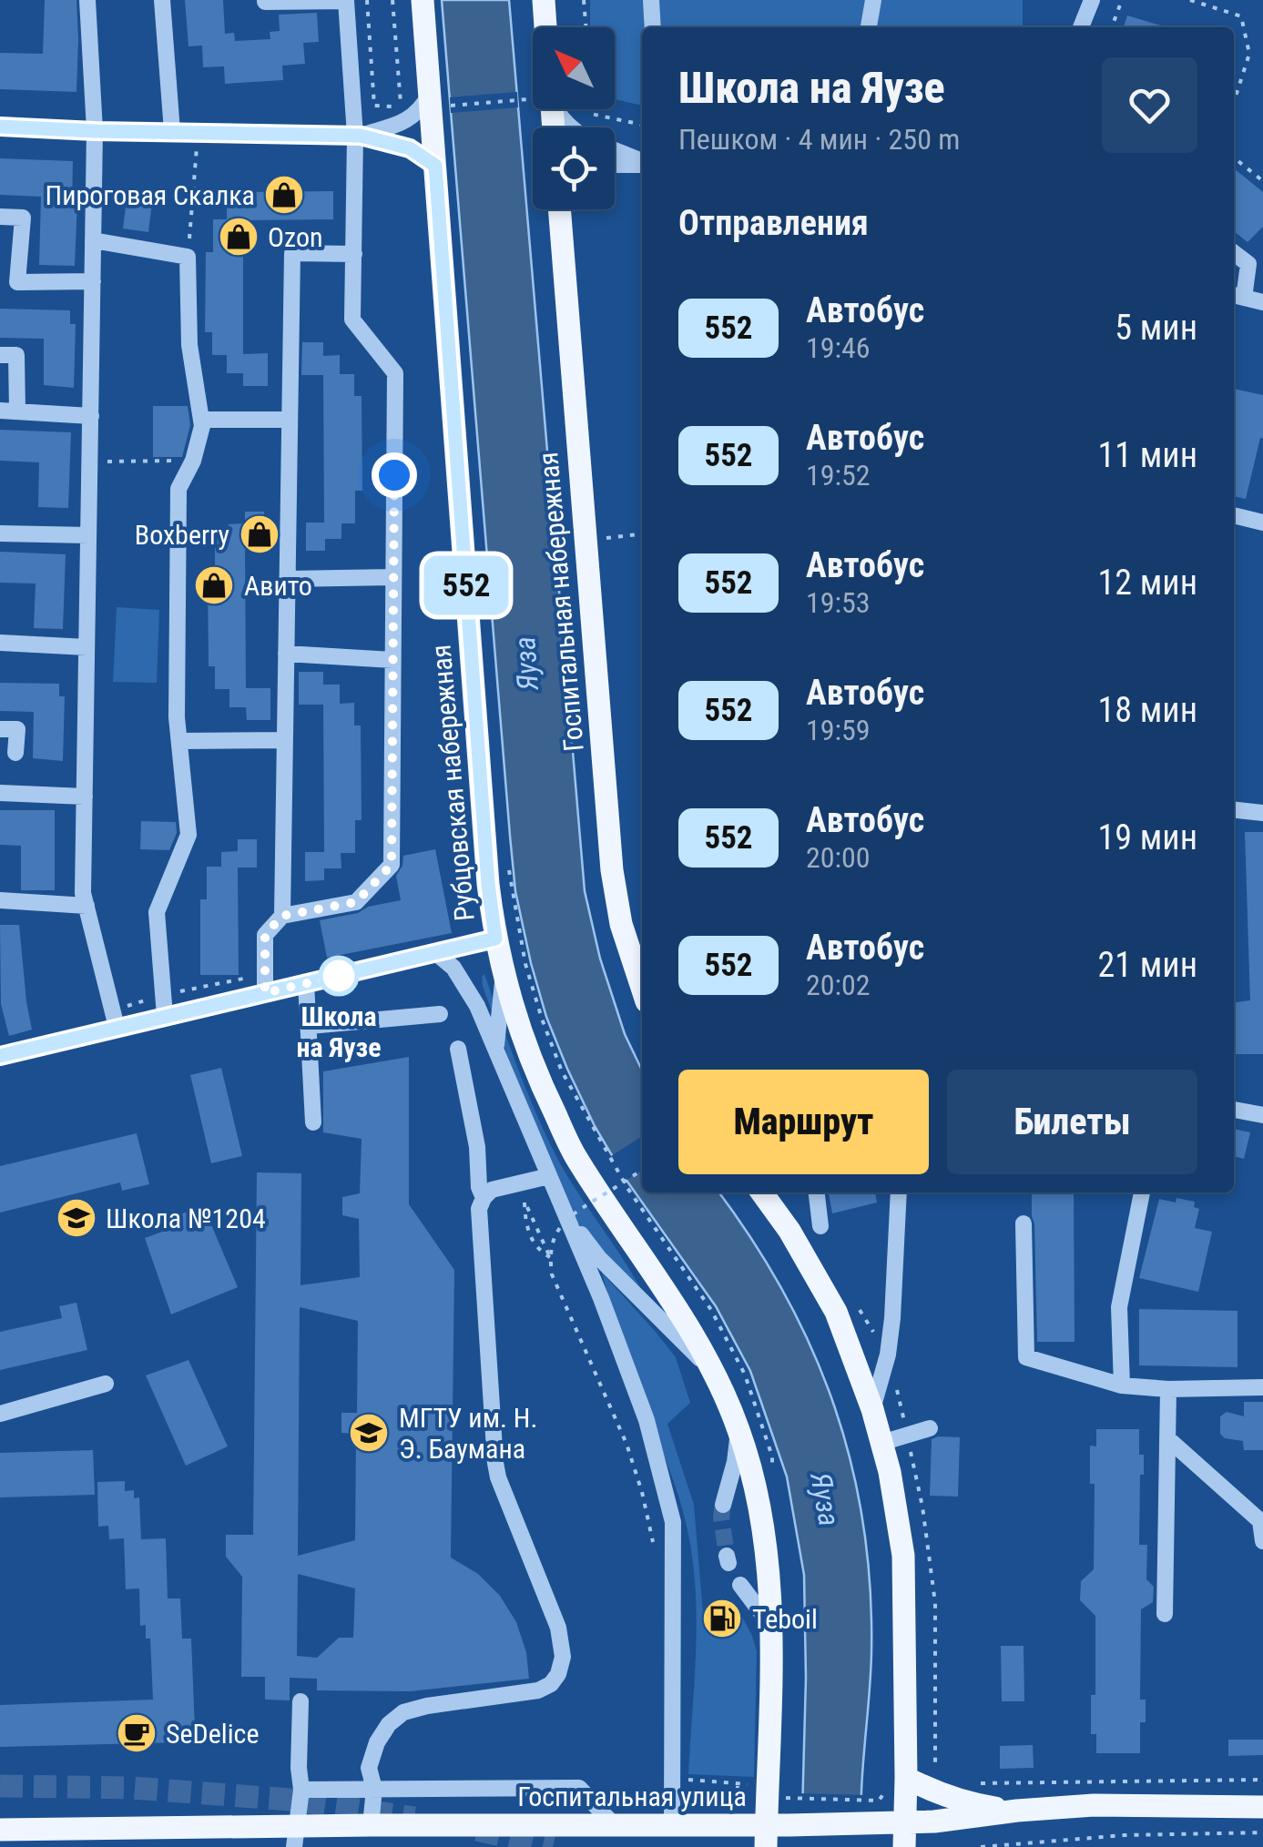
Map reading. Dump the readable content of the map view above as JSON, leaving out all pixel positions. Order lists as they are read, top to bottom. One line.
{"streets":{"main road":["Госпитальная набережная","Рубцовская набережная","Госпитальная улица"]},"crossings":[["Рубцовская набережная","Госпитальная улица"]],"water":["Яуза"],"places":{"shop":["Пироговая Скалка","Ozon","Boxberry","Авито"],"other":["Школа на Яузе"],"school or university":["Школа №1204","МГТУ им. Н. Э. Баумана"],"fuel station":["Teboil"],"cafe":["SeDelice"]},"lines":["bus line 552"],"north":"top left","page":{"on_map":"552","heading":[["Школа на Яузе","Пешком · 4 мин · 250 m"],"Отправления"],"list":[{"mark":"552","name":"Автобус","note":"19:46","value":"5 мин"},{"mark":"552","name":"Автобус","note":"19:52","value":"11 мин"},{"mark":"552","name":"Автобус","note":"19:53","value":"12 мин"},{"mark":"552","name":"Автобус","note":"19:59","value":"18 мин"},{"mark":"552","name":"Автобус","note":"20:00","value":"19 мин"},{"mark":"552","name":"Автобус","note":"20:02","value":"21 мин"}],"buttons":["Маршрут","Билеты"]}}
